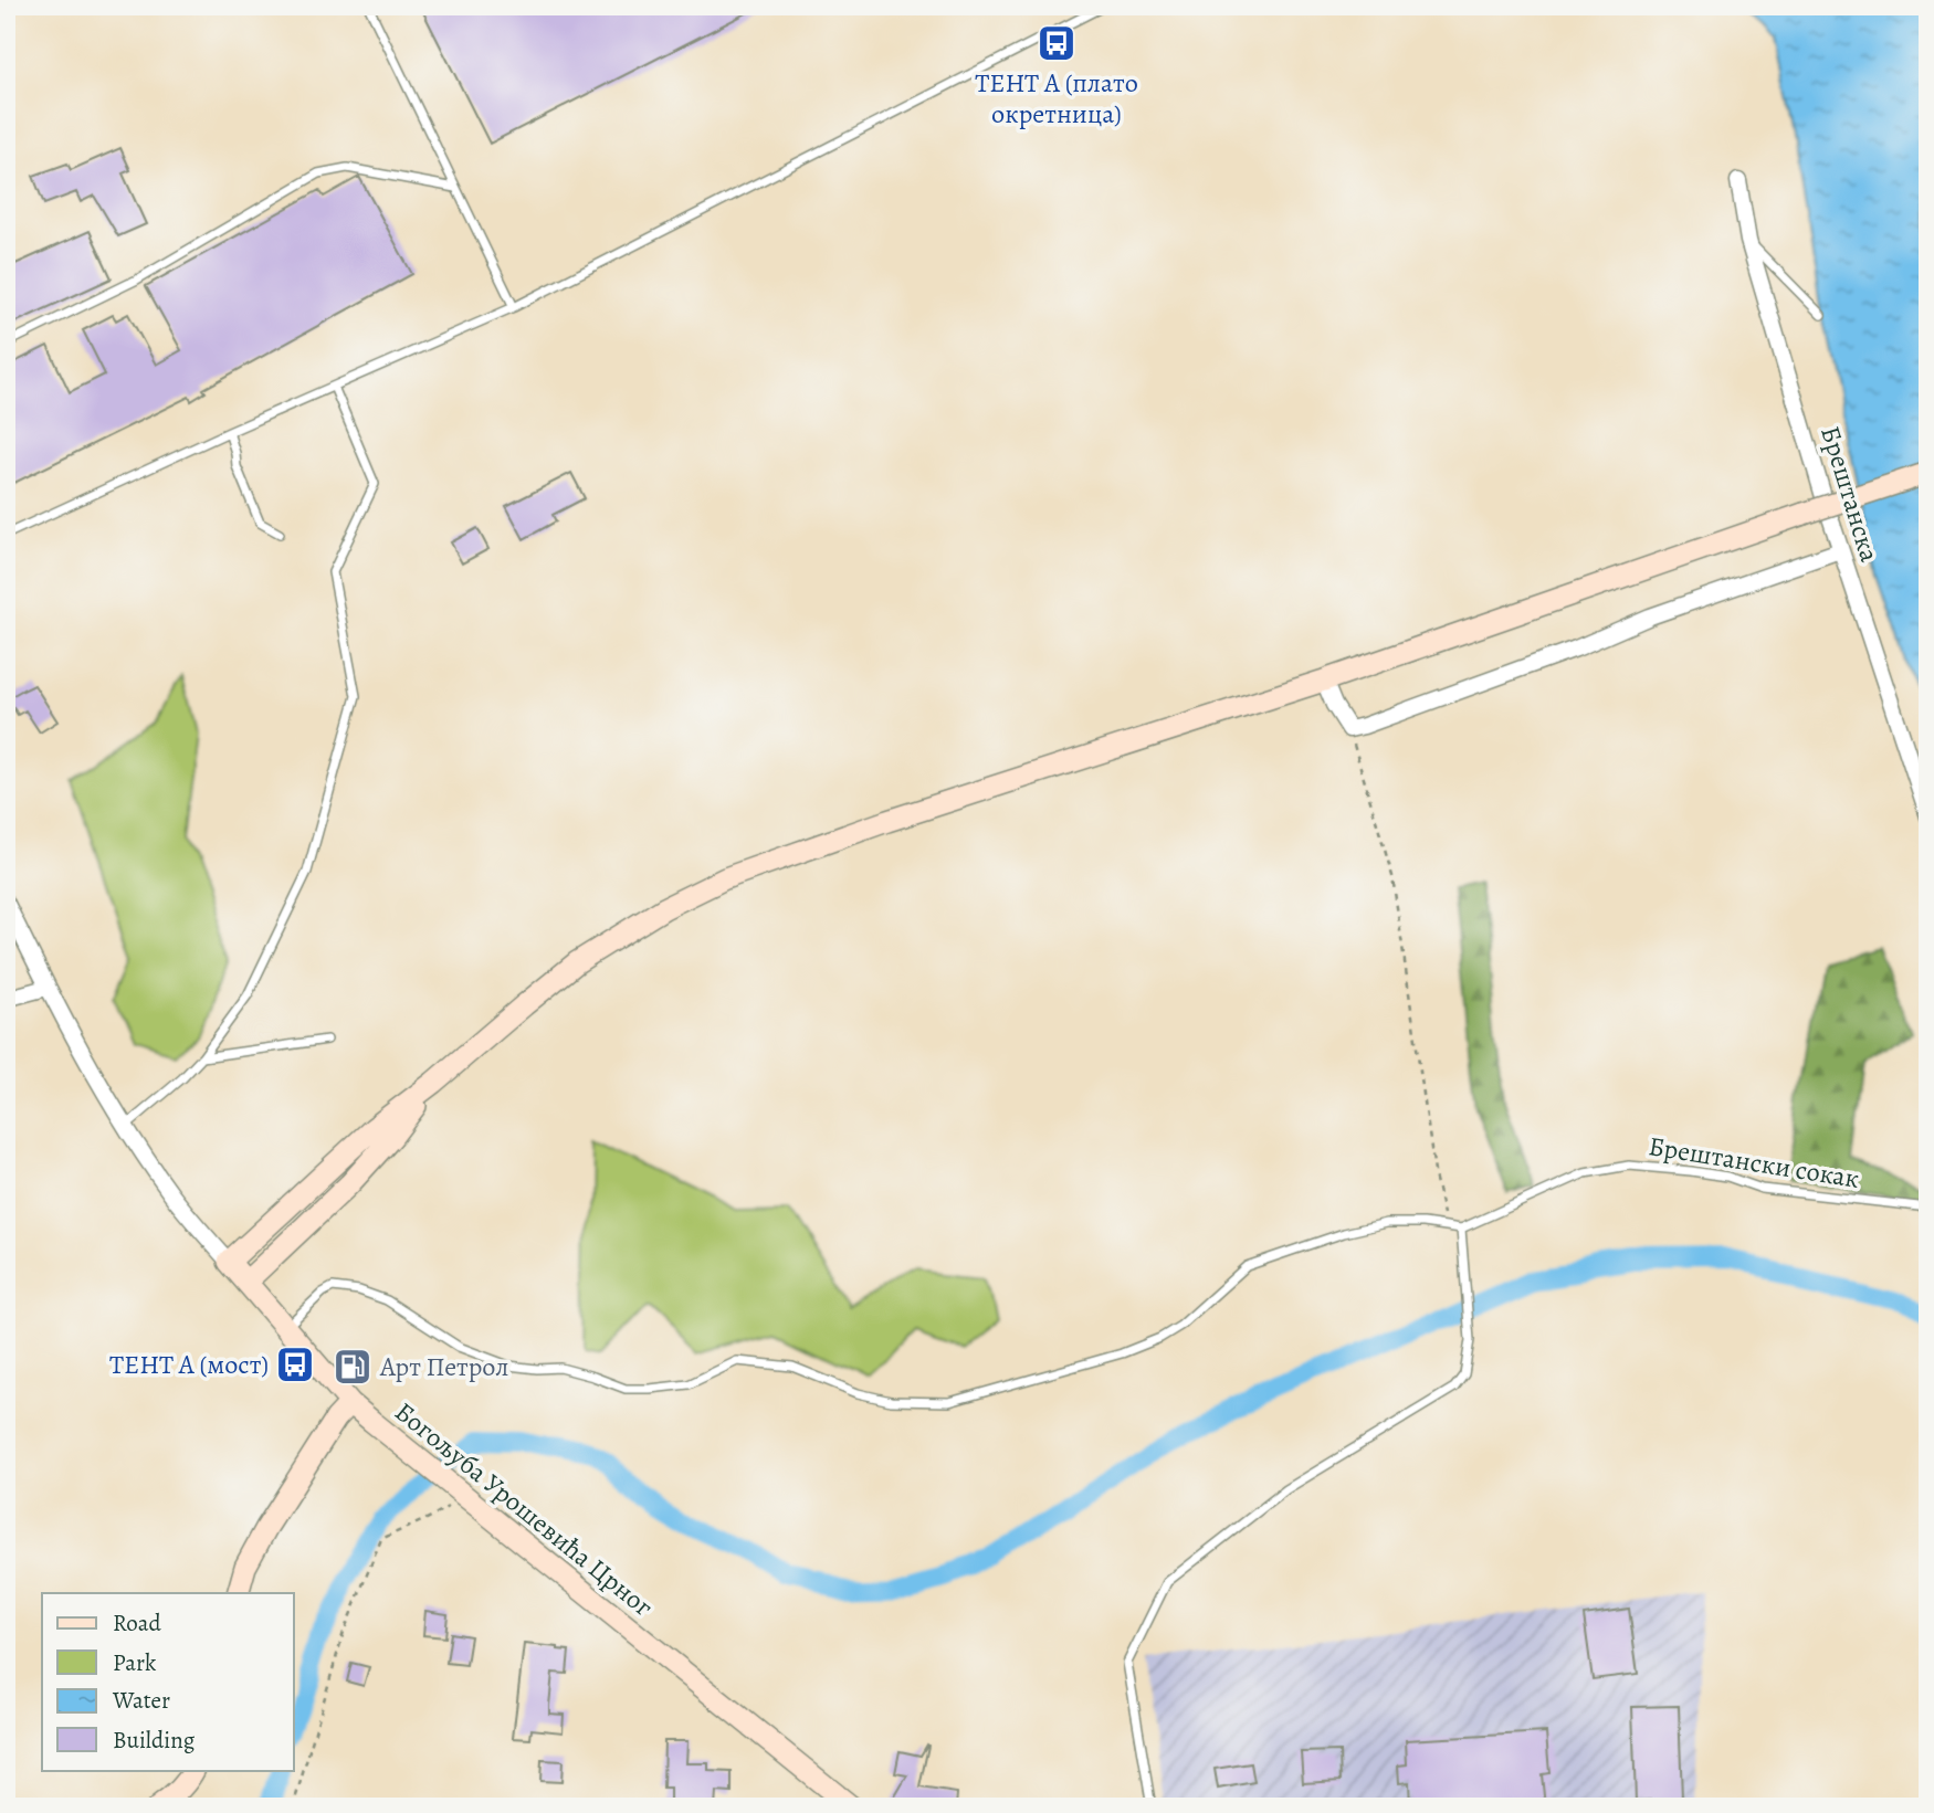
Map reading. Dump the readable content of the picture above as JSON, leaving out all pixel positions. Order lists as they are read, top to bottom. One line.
{"streets":{"main road":["Богољуба Урошевића Црног"],"street":["Брештанска"],"lane":["Брештански сокак"]},"places":{"bus stop":["ТЕНТ А (плато окретница)","ТЕНТ А (мост)"],"fuel station":["Арт Петрол"]},"legend":["Road","Park","Water","Building"]}
